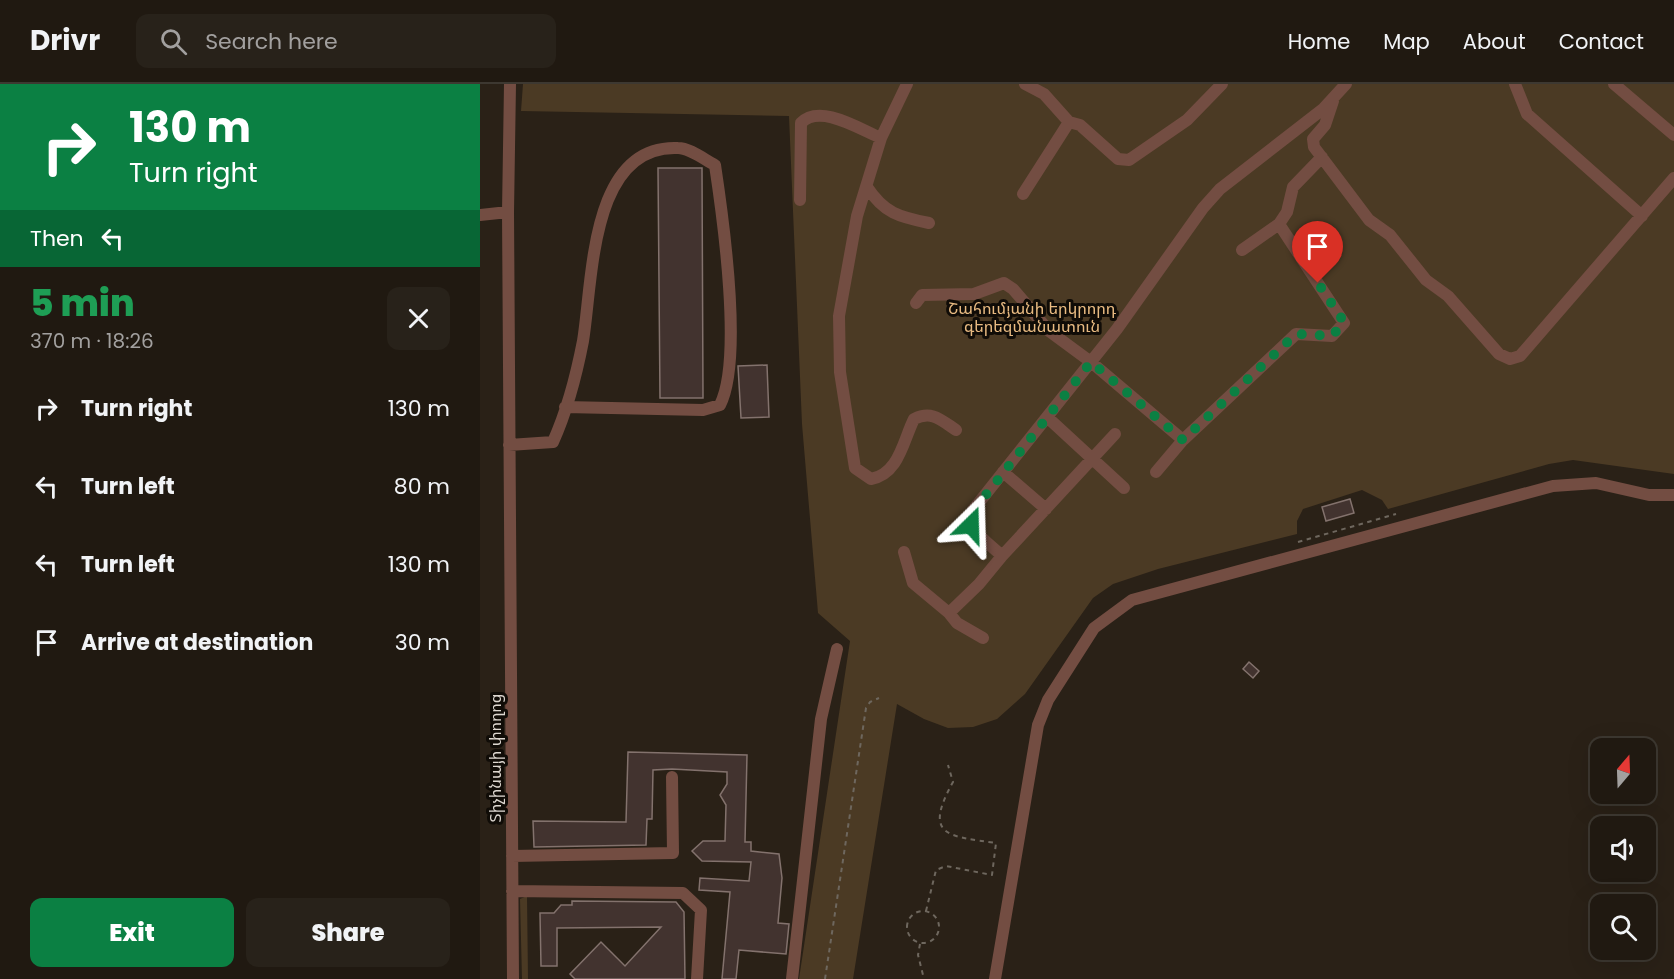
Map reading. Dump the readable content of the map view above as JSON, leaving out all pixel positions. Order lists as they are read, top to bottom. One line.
{"streets":{"street":["Տիչինայի փողոց"]},"parks":["Շահումյանի երկրորդ գերեզմանատուն"],"north":"top","page":{"header":"Drivr","search":"Search here","nav":["Home","Map","About","Contact"],"turn":["130 m","Turn right"],"then":"Then","heading":["5 min","370 m · 18:26"],"list":[{"name":"Turn right","value":"130 m"},{"name":"Turn left","value":"80 m"},{"name":"Turn left","value":"130 m"},{"name":"Arrive at destination","value":"30 m"}],"buttons":["Exit","Share"]}}
